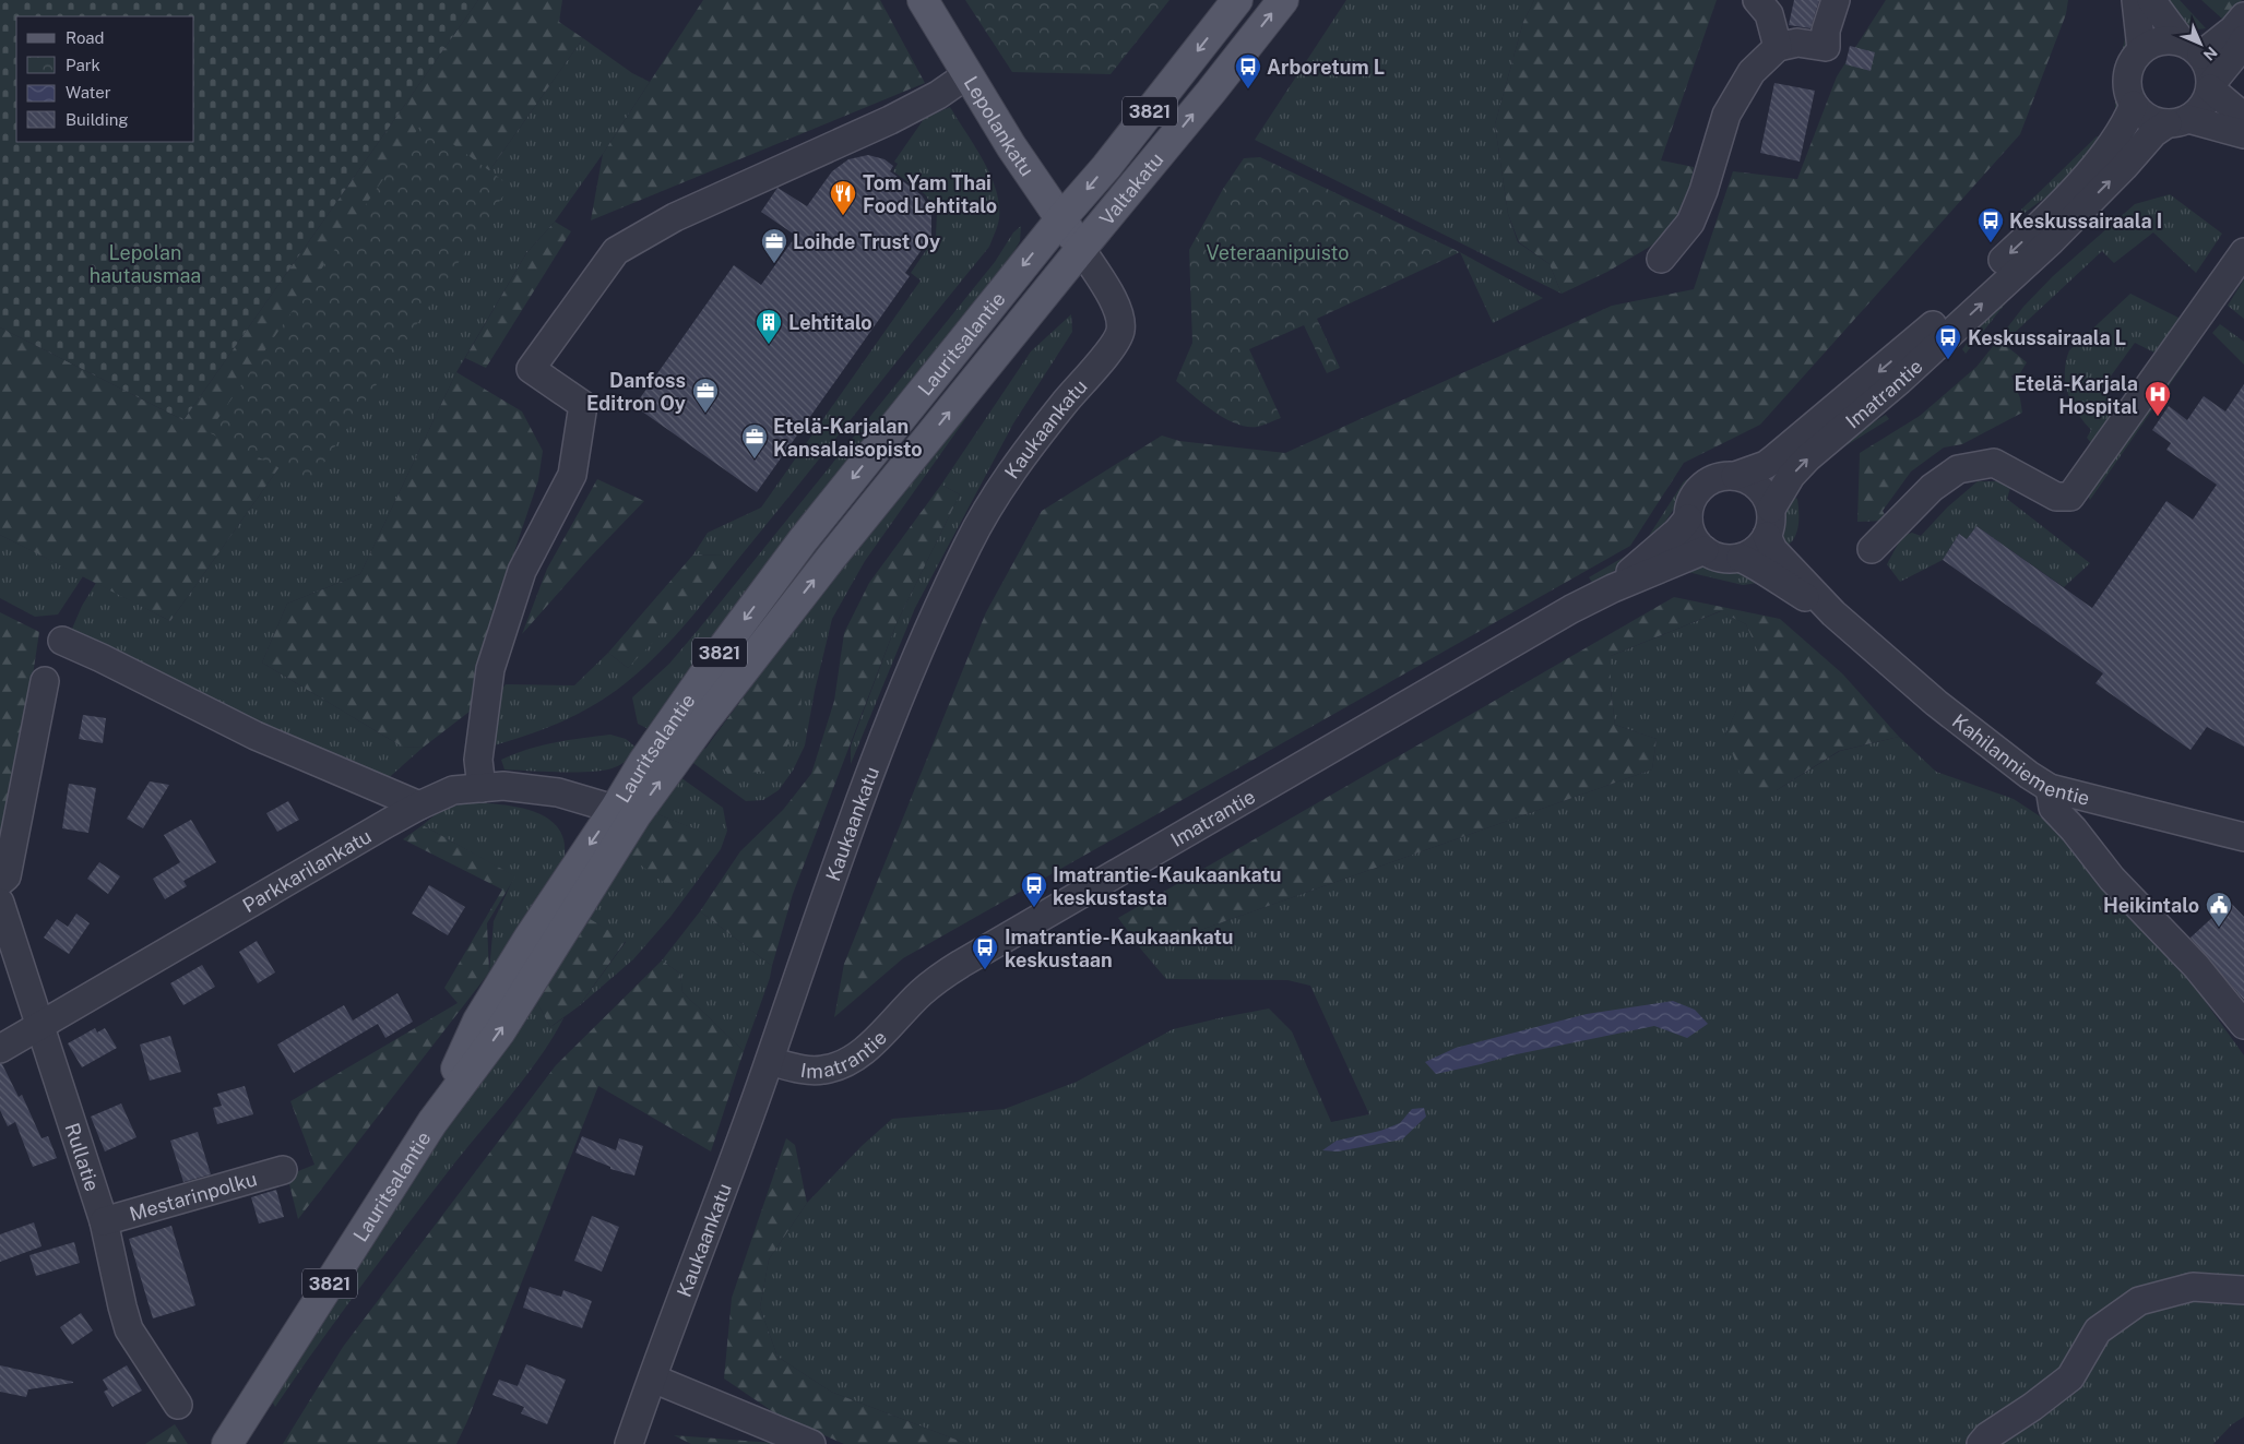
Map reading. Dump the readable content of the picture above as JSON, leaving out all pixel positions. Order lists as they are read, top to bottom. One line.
{"streets":{"main road":["3821","Lepolankatu","Valtakatu","Lauritsalantie"],"street":["Imatrantie","Kaukaankatu","Kahilanniementie","Parkkarilankatu","Rullatie","Mestarinpolku"]},"crossings":[["Lepolankatu","Valtakatu"],["Lepolankatu","Lauritsalantie"],["Lepolankatu","Kaukaankatu"],["Valtakatu","Lauritsalantie"],["Valtakatu","Kaukaankatu"],["Lauritsalantie","Kaukaankatu"],["Lauritsalantie","Parkkarilankatu"],["Imatrantie","Kaukaankatu"],["Imatrantie","Kahilanniementie"],["Parkkarilankatu","Rullatie"],["Rullatie","Mestarinpolku"]],"parks":["Lepolan hautausmaa","Veteraanipuisto"],"places":{"bus stop":["Arboretum L","Keskussairaala I","Keskussairaala L","Imatrantie-Kaukaankatu keskustasta","Imatrantie-Kaukaankatu keskustaan"],"restaurant":["Tom Yam Thai Food Lehtitalo"],"office":["Loihde Trust Oy","Danfoss Editron Oy","Etelä-Karjalan Kansalaisopisto"],"building":["Lehtitalo"],"hospital":["Etelä-Karjala Hospital"],"public building":["Heikintalo"]},"legend":["Road","Park","Water","Building"],"north":"bottom right"}
